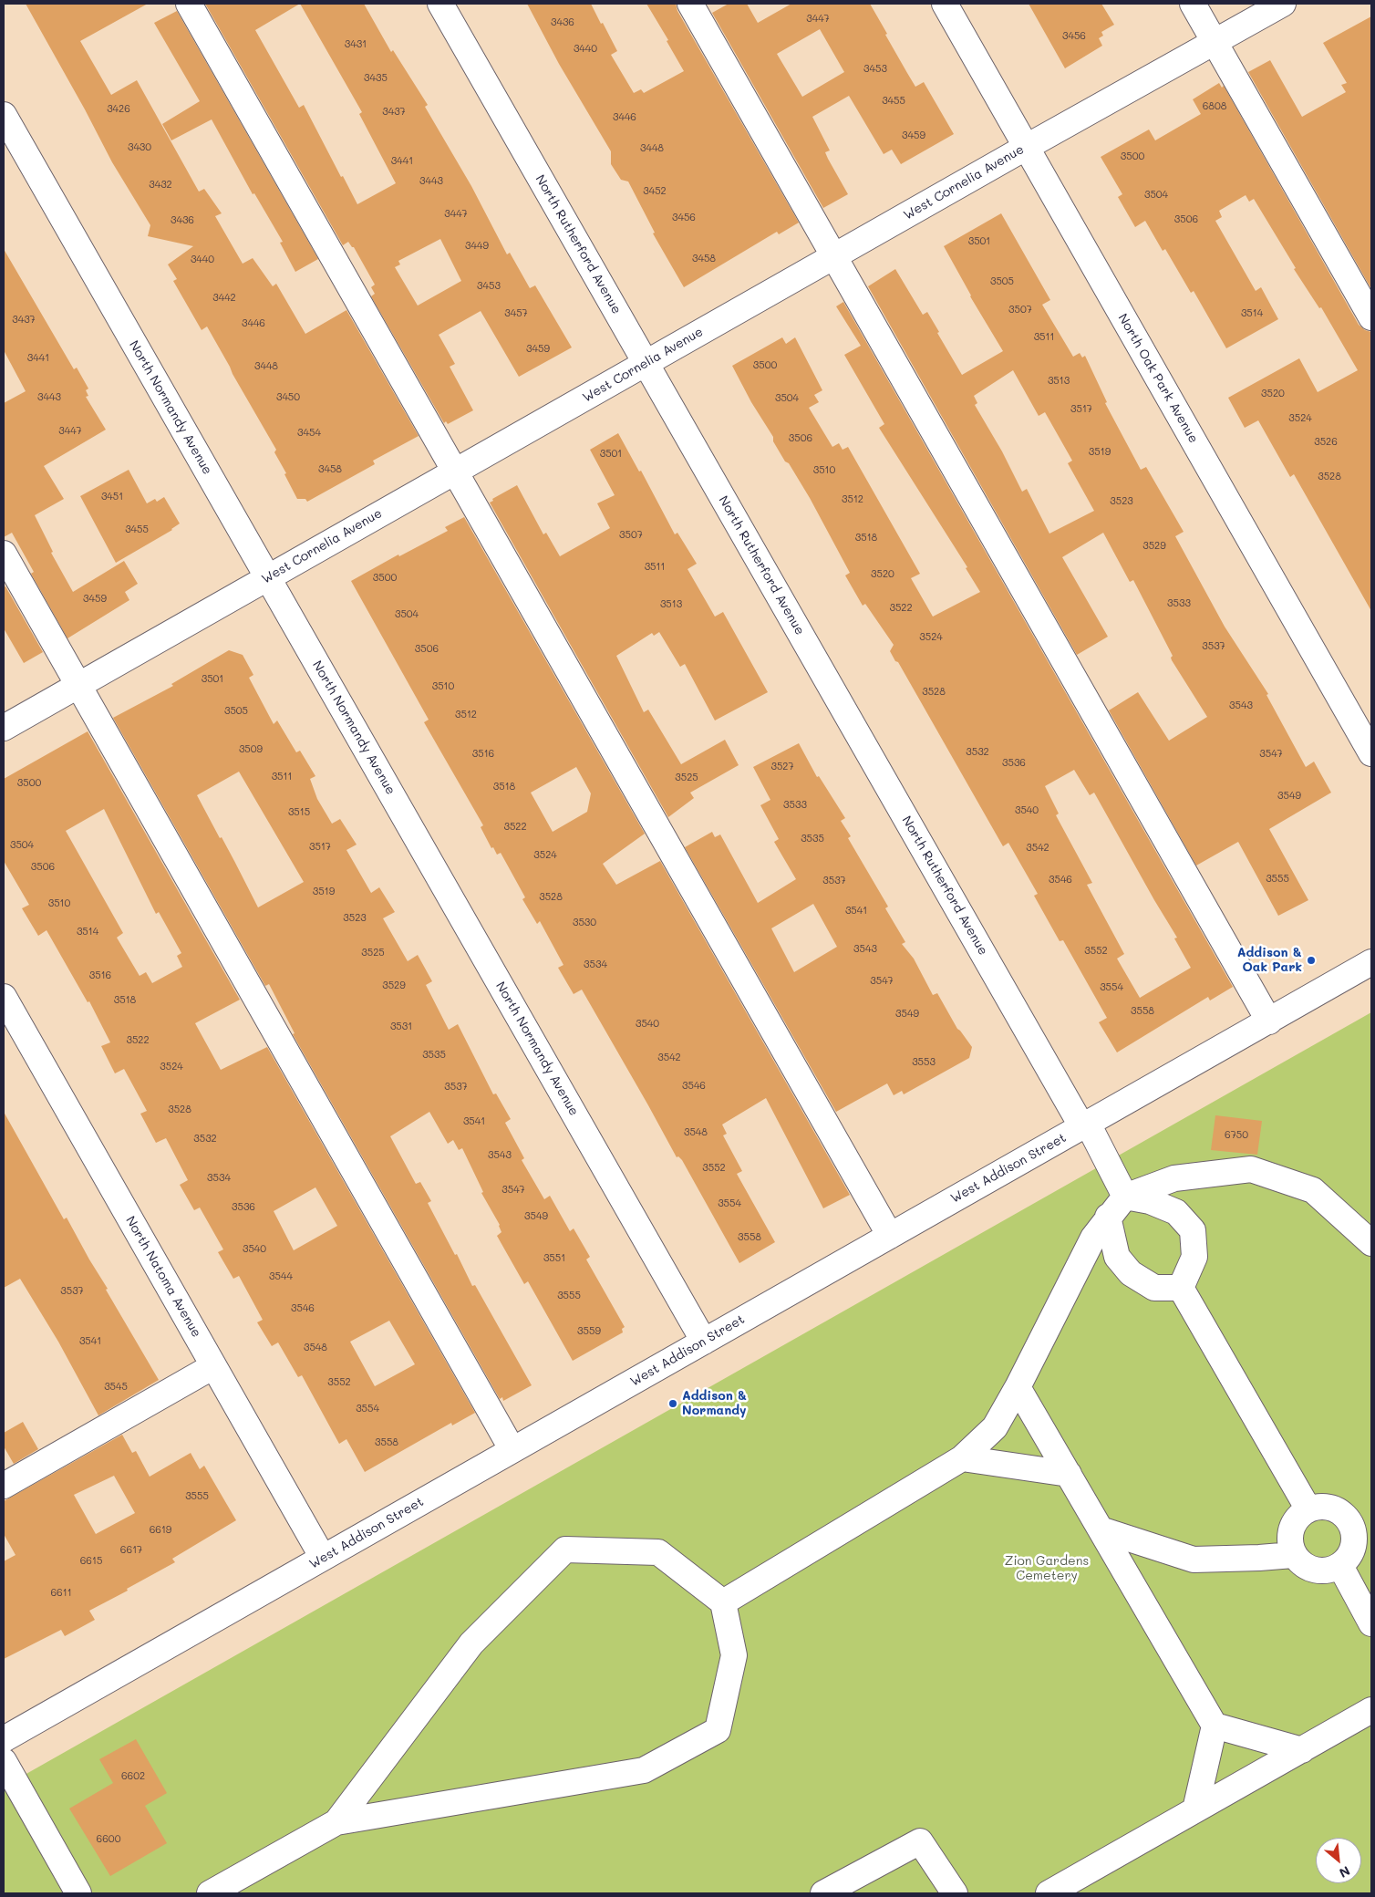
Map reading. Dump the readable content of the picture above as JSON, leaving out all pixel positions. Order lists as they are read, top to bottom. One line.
{"streets":{"street":["West Cornelia Avenue","North Rutherford Avenue","North Oak Park Avenue","North Normandy Avenue","West Addison Street","North Natoma Avenue"]},"crossings":[["West Cornelia Avenue","North Rutherford Avenue"],["West Cornelia Avenue","North Oak Park Avenue"],["West Cornelia Avenue","North Normandy Avenue"],["North Rutherford Avenue","West Addison Street"],["North Normandy Avenue","West Addison Street"],["West Addison Street","North Natoma Avenue"]],"parks":["Zion Gardens Cemetery"],"places":["Addison & Oak Park","Addison & Normandy"],"house_numbers":["3447","3436","3456","3431","3440","3453","3435","3455","6808","3426","3437","3446","3459","3430","3448","3500","3441","3443","3432","3452","3504","3447","3456","3506","3436","3501","3449","3458","3440","3505","3453","3442","3507","3457","3514","3437","3446","3511","3459","3441","3500","3448","3513","3520","3443","3450","3504","3517","3524","3447","3454","3506","3526","3519","3501","3458","3510","3528","3451","3512","3523","3455","3507","3518","3529","3511","3520","3500","3459","3533","3513","3522","3504","3524","3537","3506","3501","3510","3528","3543","3505","3512","3509","3532","3516","3547","3536","3527","3511","3525","3500","3518","3549","3533","3540","3515","3522","3535","3504","3517","3542","3524","3506","3555","3546","3537","3519","3528","3510","3541","3523","3530","3514","3543","3552","3525","3534","3516","3547","3529","3554","3518","3558","3549","3540","3531","3522","3535","3542","3553","3524","3546","3537","3528","3541","3548","6750","3532","3543","3552","3534","3547","3554","3536","3549","3558","3540","3551","3544","3537","3555","3546","3559","3541","3548","3552","3545","3554","3558","3555","6619","6617","6615","6611","6602","6600"],"north":"bottom right"}
